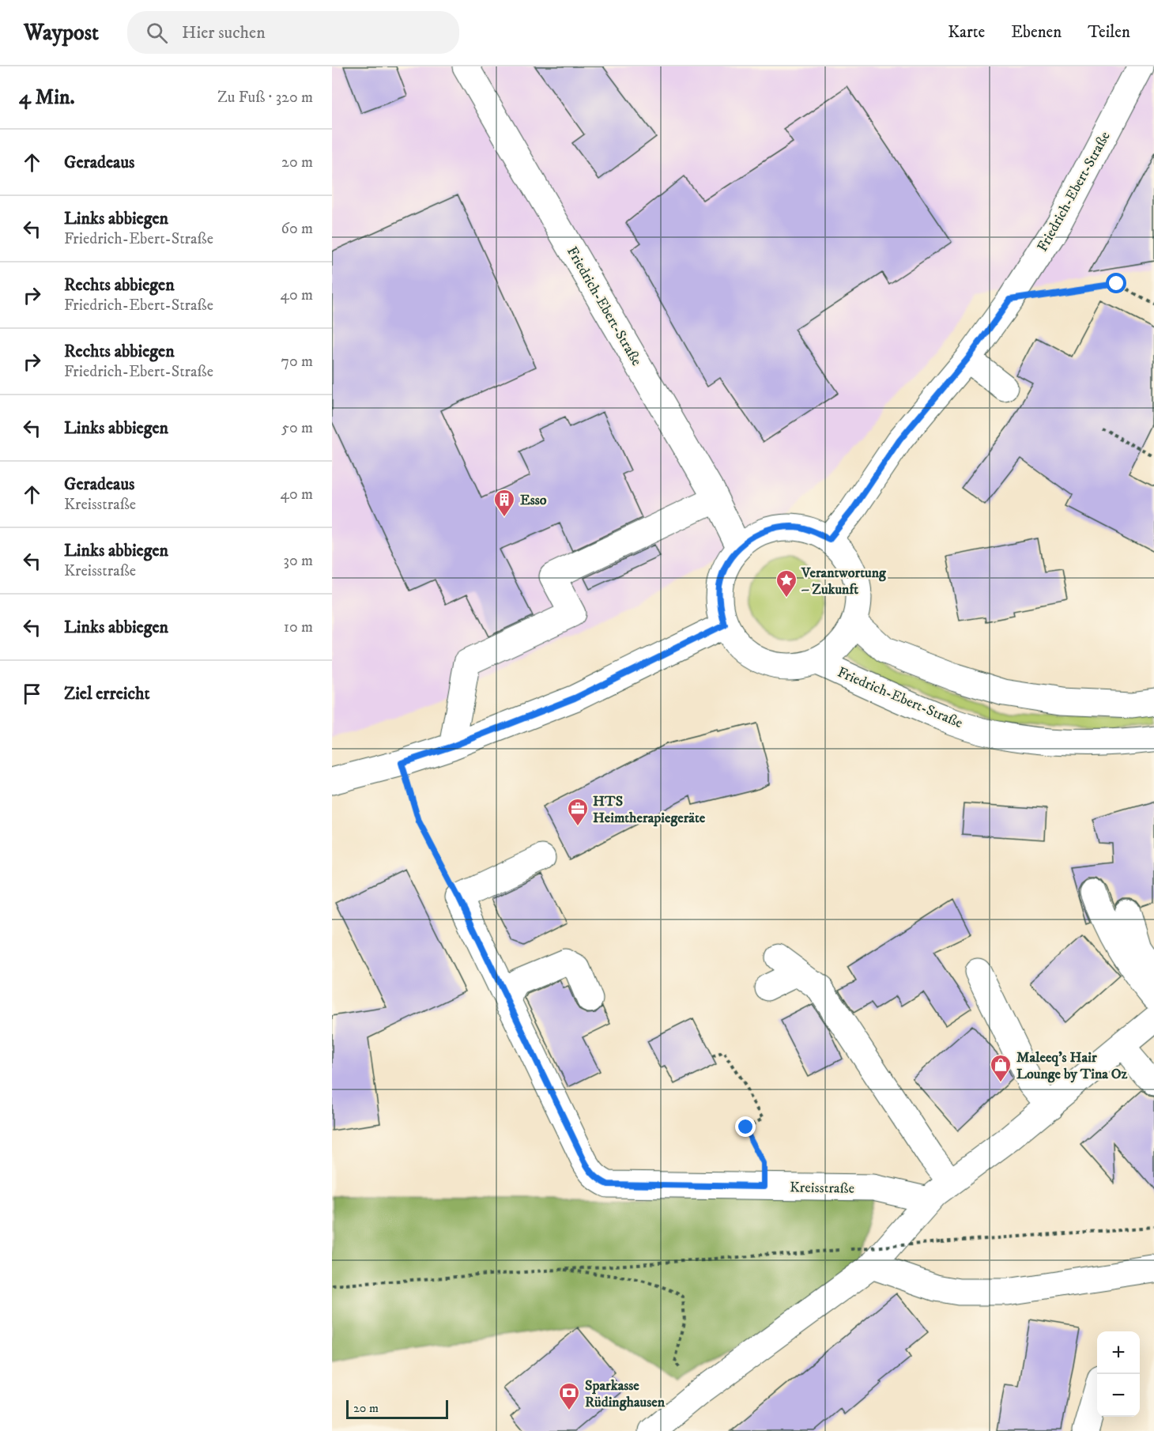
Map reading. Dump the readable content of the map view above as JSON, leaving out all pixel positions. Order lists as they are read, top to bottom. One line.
{"streets":{"street":["Friedrich-Ebert-Straße","Kreisstraße"]},"places":{"building":["Esso"],"place":["Verantwortung – Zukunft"],"office":["HTS Heimtherapiegeräte"],"shop":["Maleeq’s Hair Lounge by Tina Oz"],"bank":["Sparkasse Rüdinghausen"]},"scale_bar":"20 m","page":{"header":"Waypost","search":"Hier suchen","nav":["Karte","Ebenen","Teilen"],"heading":["4 Min.","Zu Fuß · 320 m"],"list":[["Geradeaus","20 m"],["Links abbiegen","Friedrich-Ebert-Straße","60 m"],["Rechts abbiegen","Friedrich-Ebert-Straße","40 m"],["Rechts abbiegen","Friedrich-Ebert-Straße","70 m"],["Links abbiegen","50 m"],["Geradeaus","Kreisstraße","40 m"],["Links abbiegen","Kreisstraße","30 m"],["Links abbiegen","10 m"],"Ziel erreicht"],"map_buttons":["+","−"],"scale":"20 m"}}
